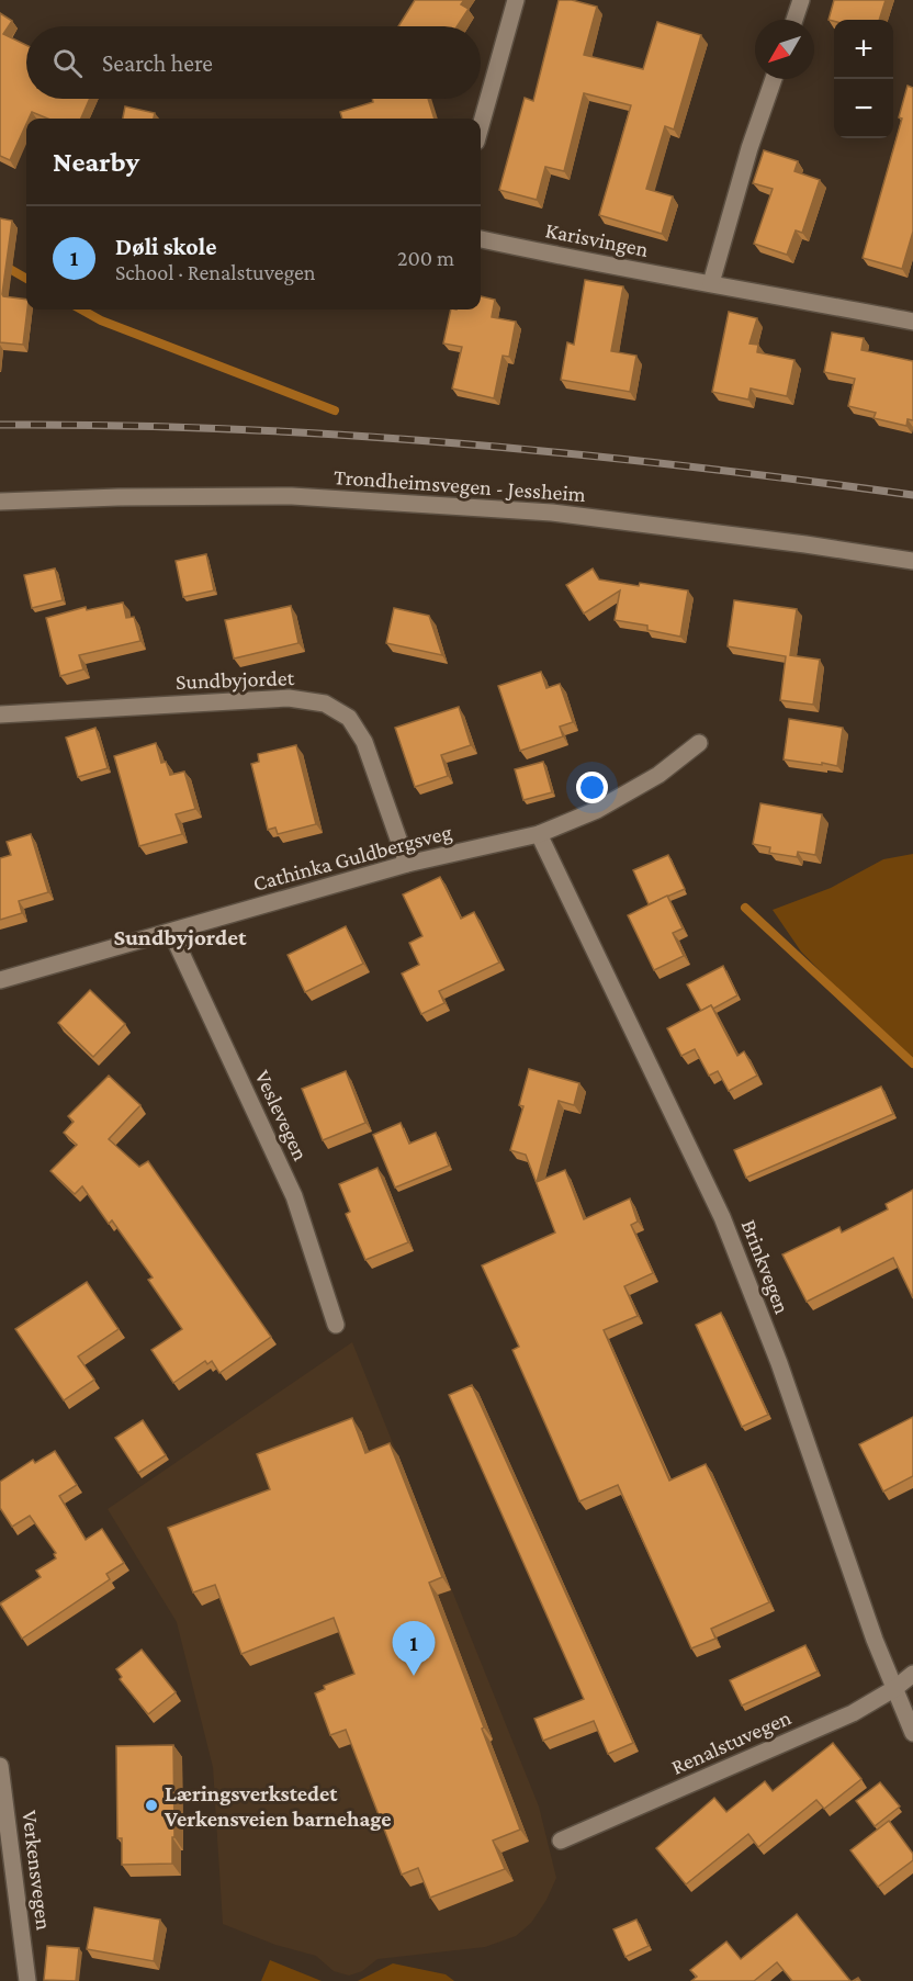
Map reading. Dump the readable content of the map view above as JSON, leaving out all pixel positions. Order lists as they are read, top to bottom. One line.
{"streets":{"street":["Karisvingen","Trondheimsvegen - Jessheim","Sundbyjordet","Cathinka Guldbergsveg","Veslevegen","Brinkvegen","Renalstuvegen","Verkensvegen"]},"crossings":[["Sundbyjordet","Cathinka Guldbergsveg"],["Cathinka Guldbergsveg","Veslevegen"],["Cathinka Guldbergsveg","Brinkvegen"],["Brinkvegen","Renalstuvegen"]],"districts":["Sundbyjordet"],"places":["Læringsverkstedet Verkensveien barnehage"],"north":"bottom left","page":{"map_buttons":["+","−"],"search":"Search here","heading":"Nearby","list":[{"mark":"1","name":"Døli skole","note":"School · Renalstuvegen","value":"200 m"}],"pins":"1"}}
